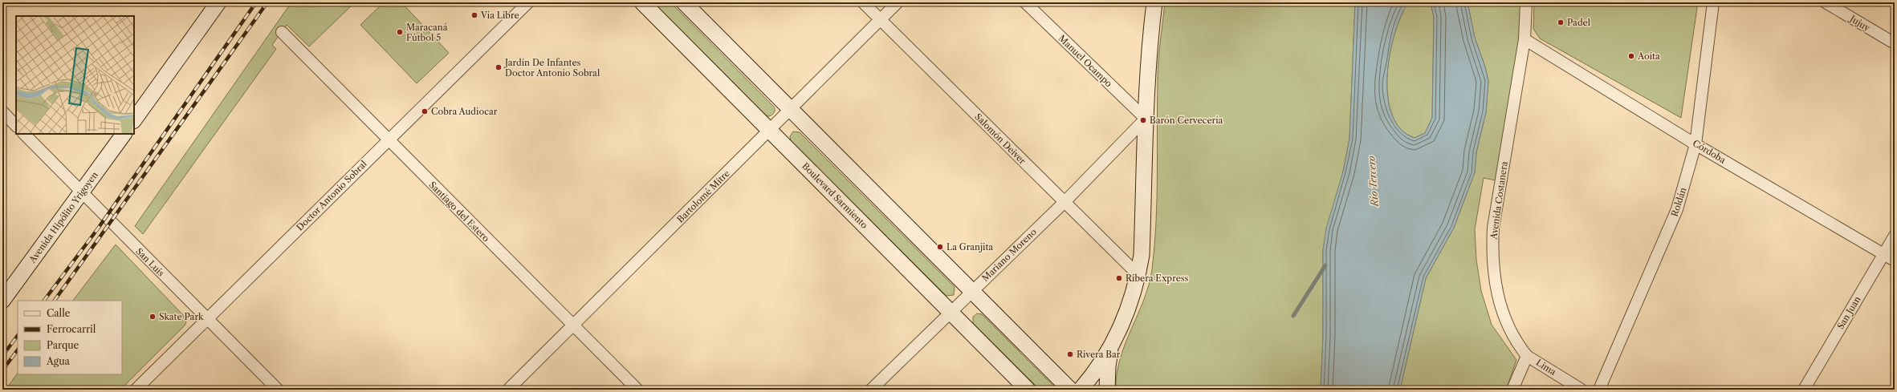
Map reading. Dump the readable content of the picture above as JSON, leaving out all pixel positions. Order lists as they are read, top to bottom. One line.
{"streets":{"main road":["Boulevard Sarmiento","Avenida Hipólito Yrigoyen"],"street":["Jujuy","Manuel Ocampo","Salomón Deiver","Córdoba","Doctor Antonio Sobral","Bartolomé Mitre","Avenida Costanera","Roldán","Santiago del Estero","Mariano Moreno","San Luis","San Juan","Lima"]},"crossings":[["Manuel Ocampo","Mariano Moreno"],["Salomón Deiver","Bartolomé Mitre"],["Salomón Deiver","Mariano Moreno"],["Córdoba","Avenida Costanera"],["Córdoba","Roldán"],["Córdoba","San Juan"],["Doctor Antonio Sobral","Santiago del Estero"],["Doctor Antonio Sobral","San Luis"],["Boulevard Sarmiento","Bartolomé Mitre"],["Boulevard Sarmiento","Mariano Moreno"],["Bartolomé Mitre","Santiago del Estero"],["Avenida Costanera","Lima"],["Avenida Hipólito Yrigoyen","San Luis"]],"water":["Río Tercero"],"places":["Vía Libre","Padel","Maracaná Fútbol 5","Aoita","Jardín De Infantes Doctor Antonio Sobral","Cobra Audiocar","Barón Cervecería","La Granjita","Ribera Express","Skate Park","Rivera Bar"],"legend":["Calle","Ferrocarril","Parque","Agua"]}
